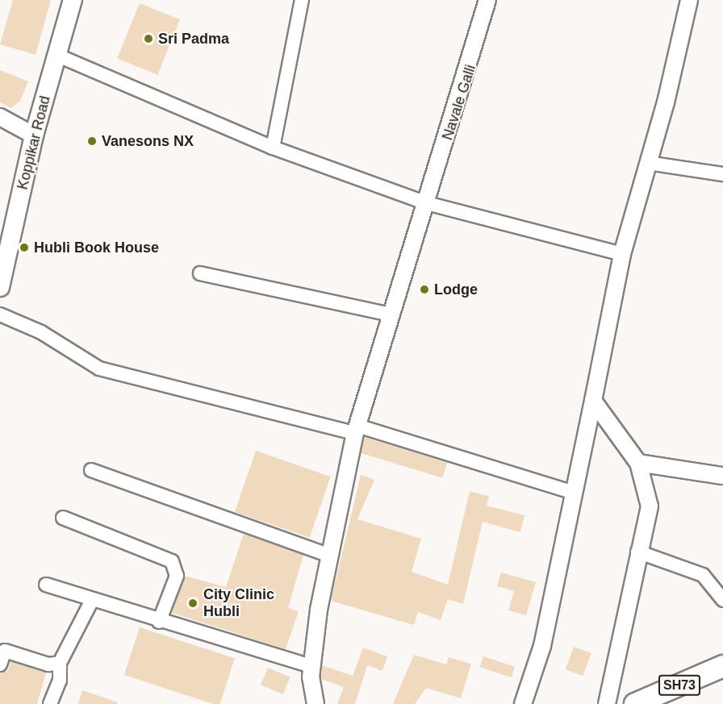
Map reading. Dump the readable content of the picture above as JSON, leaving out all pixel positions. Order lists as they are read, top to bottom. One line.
{"streets":{"main road":["Koppikar Road","SH73"],"street":["Navale Galli"]},"places":["Sri Padma","Vanesons NX","Hubli Book House","Lodge","City Clinic Hubli"]}
